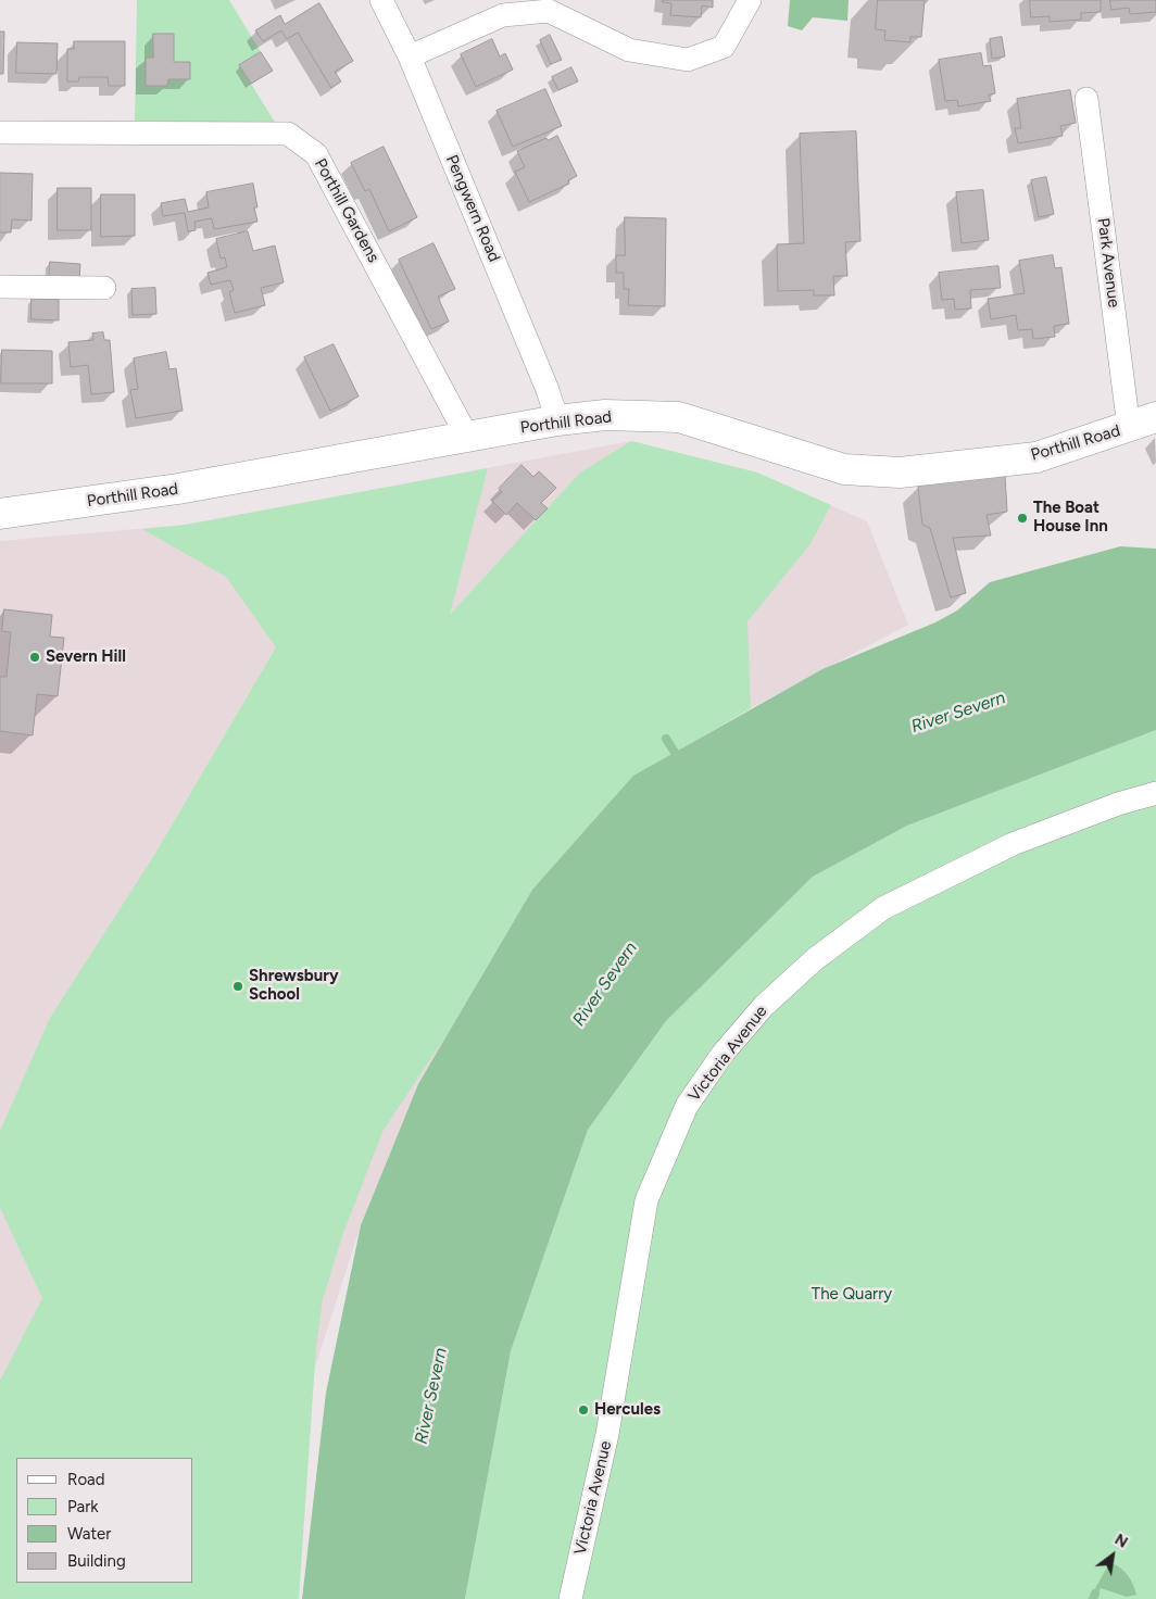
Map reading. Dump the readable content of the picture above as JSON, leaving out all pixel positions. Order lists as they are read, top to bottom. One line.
{"streets":{"street":["Pengwern Road","Porthill Gardens","Park Avenue","Porthill Road","Victoria Avenue"]},"crossings":[["Pengwern Road","Porthill Road"],["Porthill Gardens","Porthill Road"],["Park Avenue","Porthill Road"]],"water":["River Severn"],"parks":["The Quarry"],"places":["The Boat House Inn","Severn Hill","Shrewsbury School","Hercules"],"legend":["Road","Park","Water","Building"],"north":"top right"}
